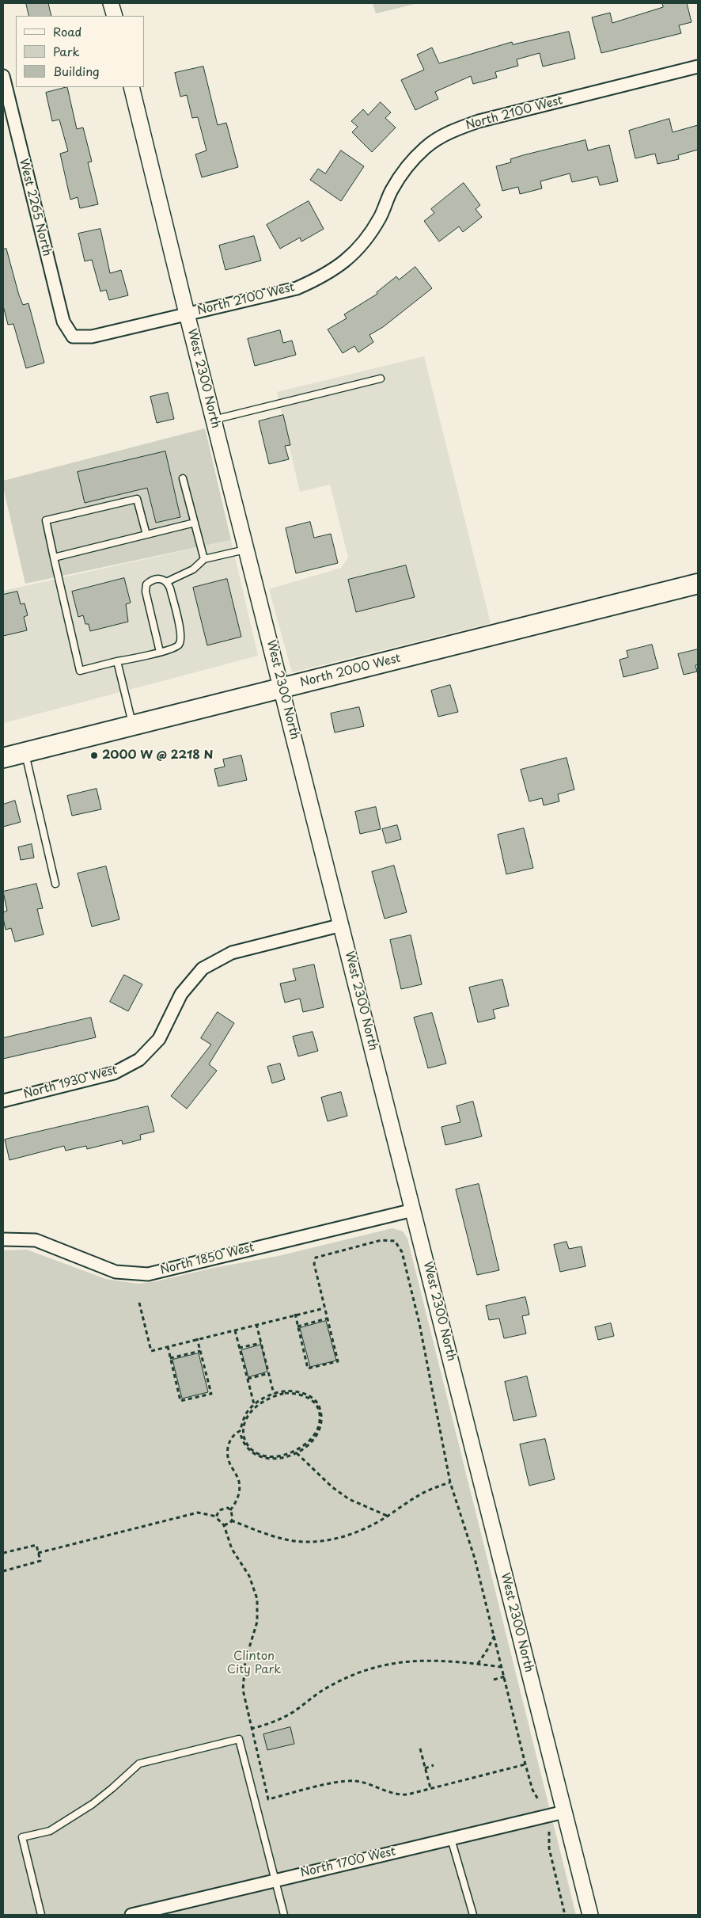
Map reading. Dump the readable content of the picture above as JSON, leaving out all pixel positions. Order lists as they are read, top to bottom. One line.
{"streets":{"main road":["North 2000 West"],"street":["North 2100 West","West 2265 North","West 2300 North","North 1930 West","North 1850 West","North 1700 West"]},"crossings":[["North 2100 West","West 2265 North"],["North 2100 West","West 2300 North"],["West 2300 North","North 2000 West"],["West 2300 North","North 1930 West"],["West 2300 North","North 1850 West"],["West 2300 North","North 1700 West"]],"parks":["Clinton City Park"],"places":["2000 W @ 2218 N"],"legend":["Road","Park","Building"]}
